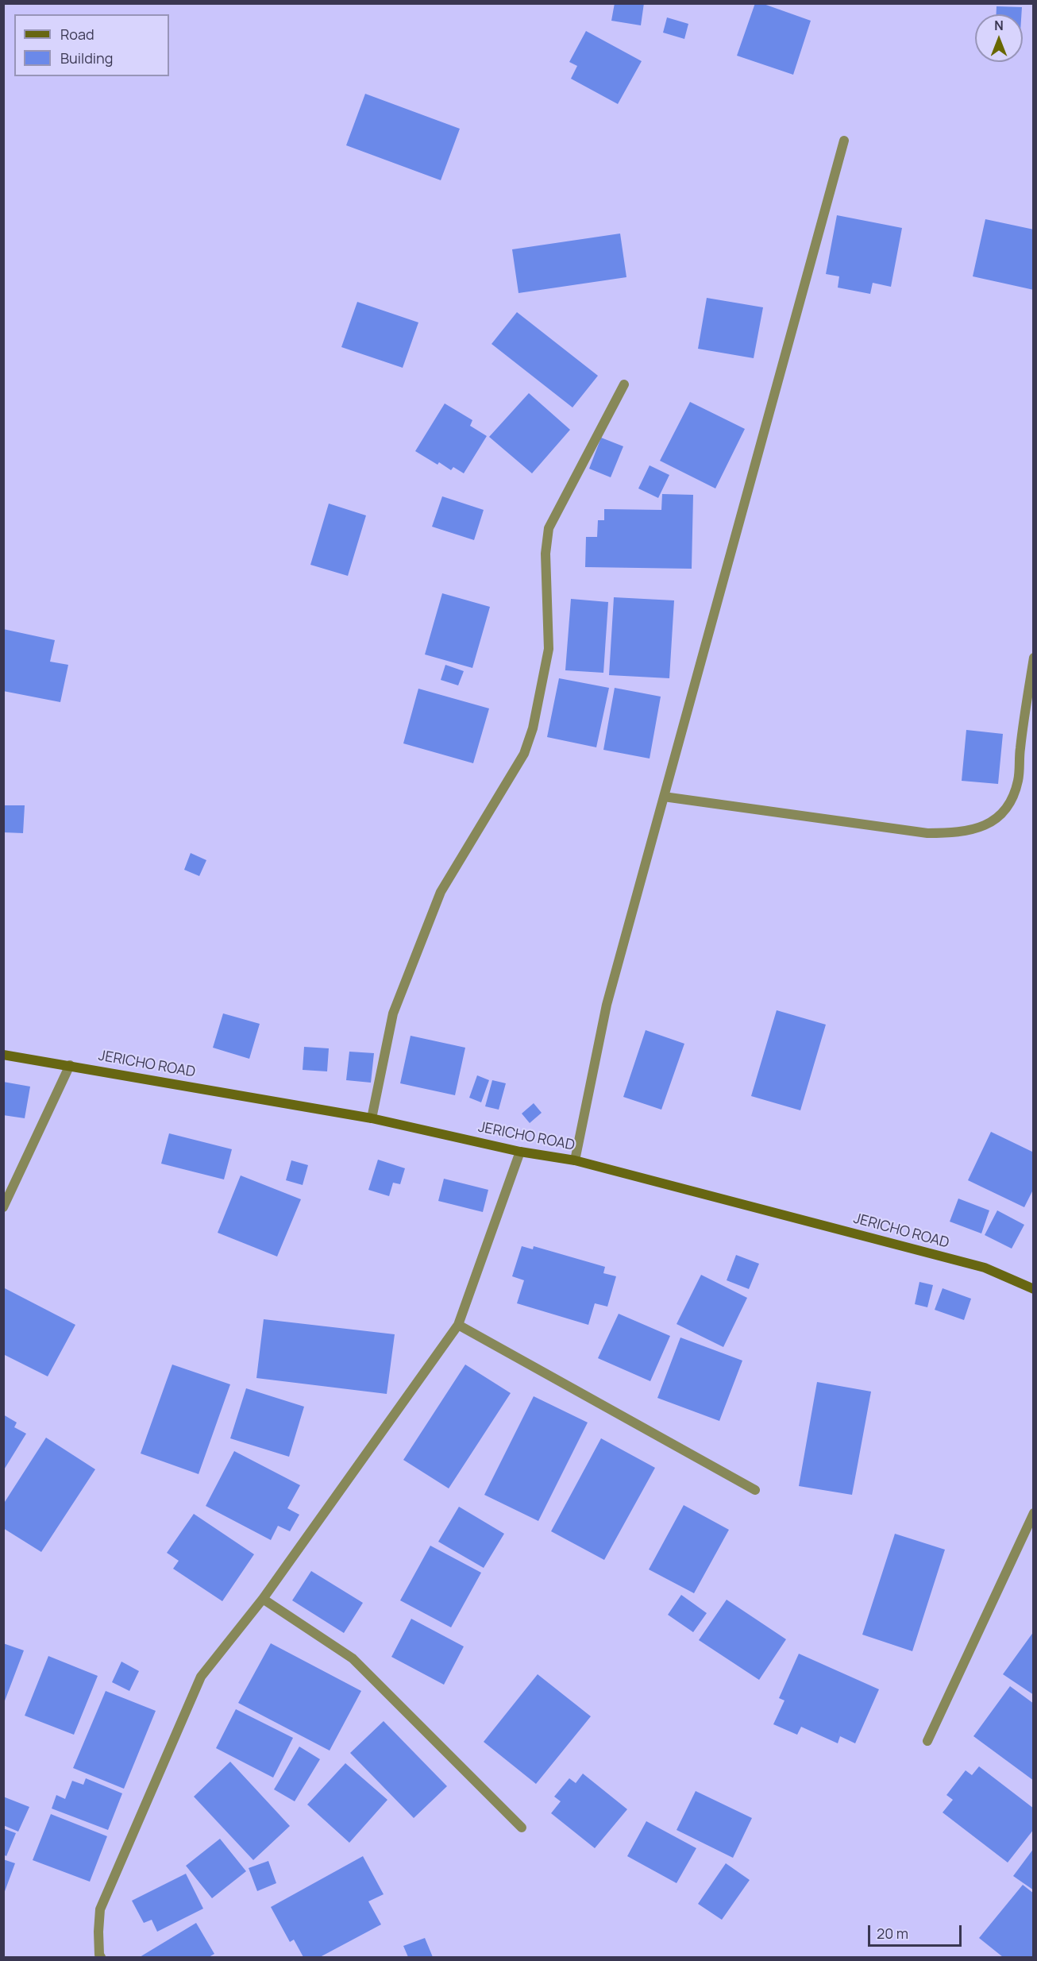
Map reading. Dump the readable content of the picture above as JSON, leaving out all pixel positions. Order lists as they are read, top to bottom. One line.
{"streets":{"street":["JERICHO ROAD"]},"legend":["Road","Building"],"scale_bar":"20 m","north":"top"}
